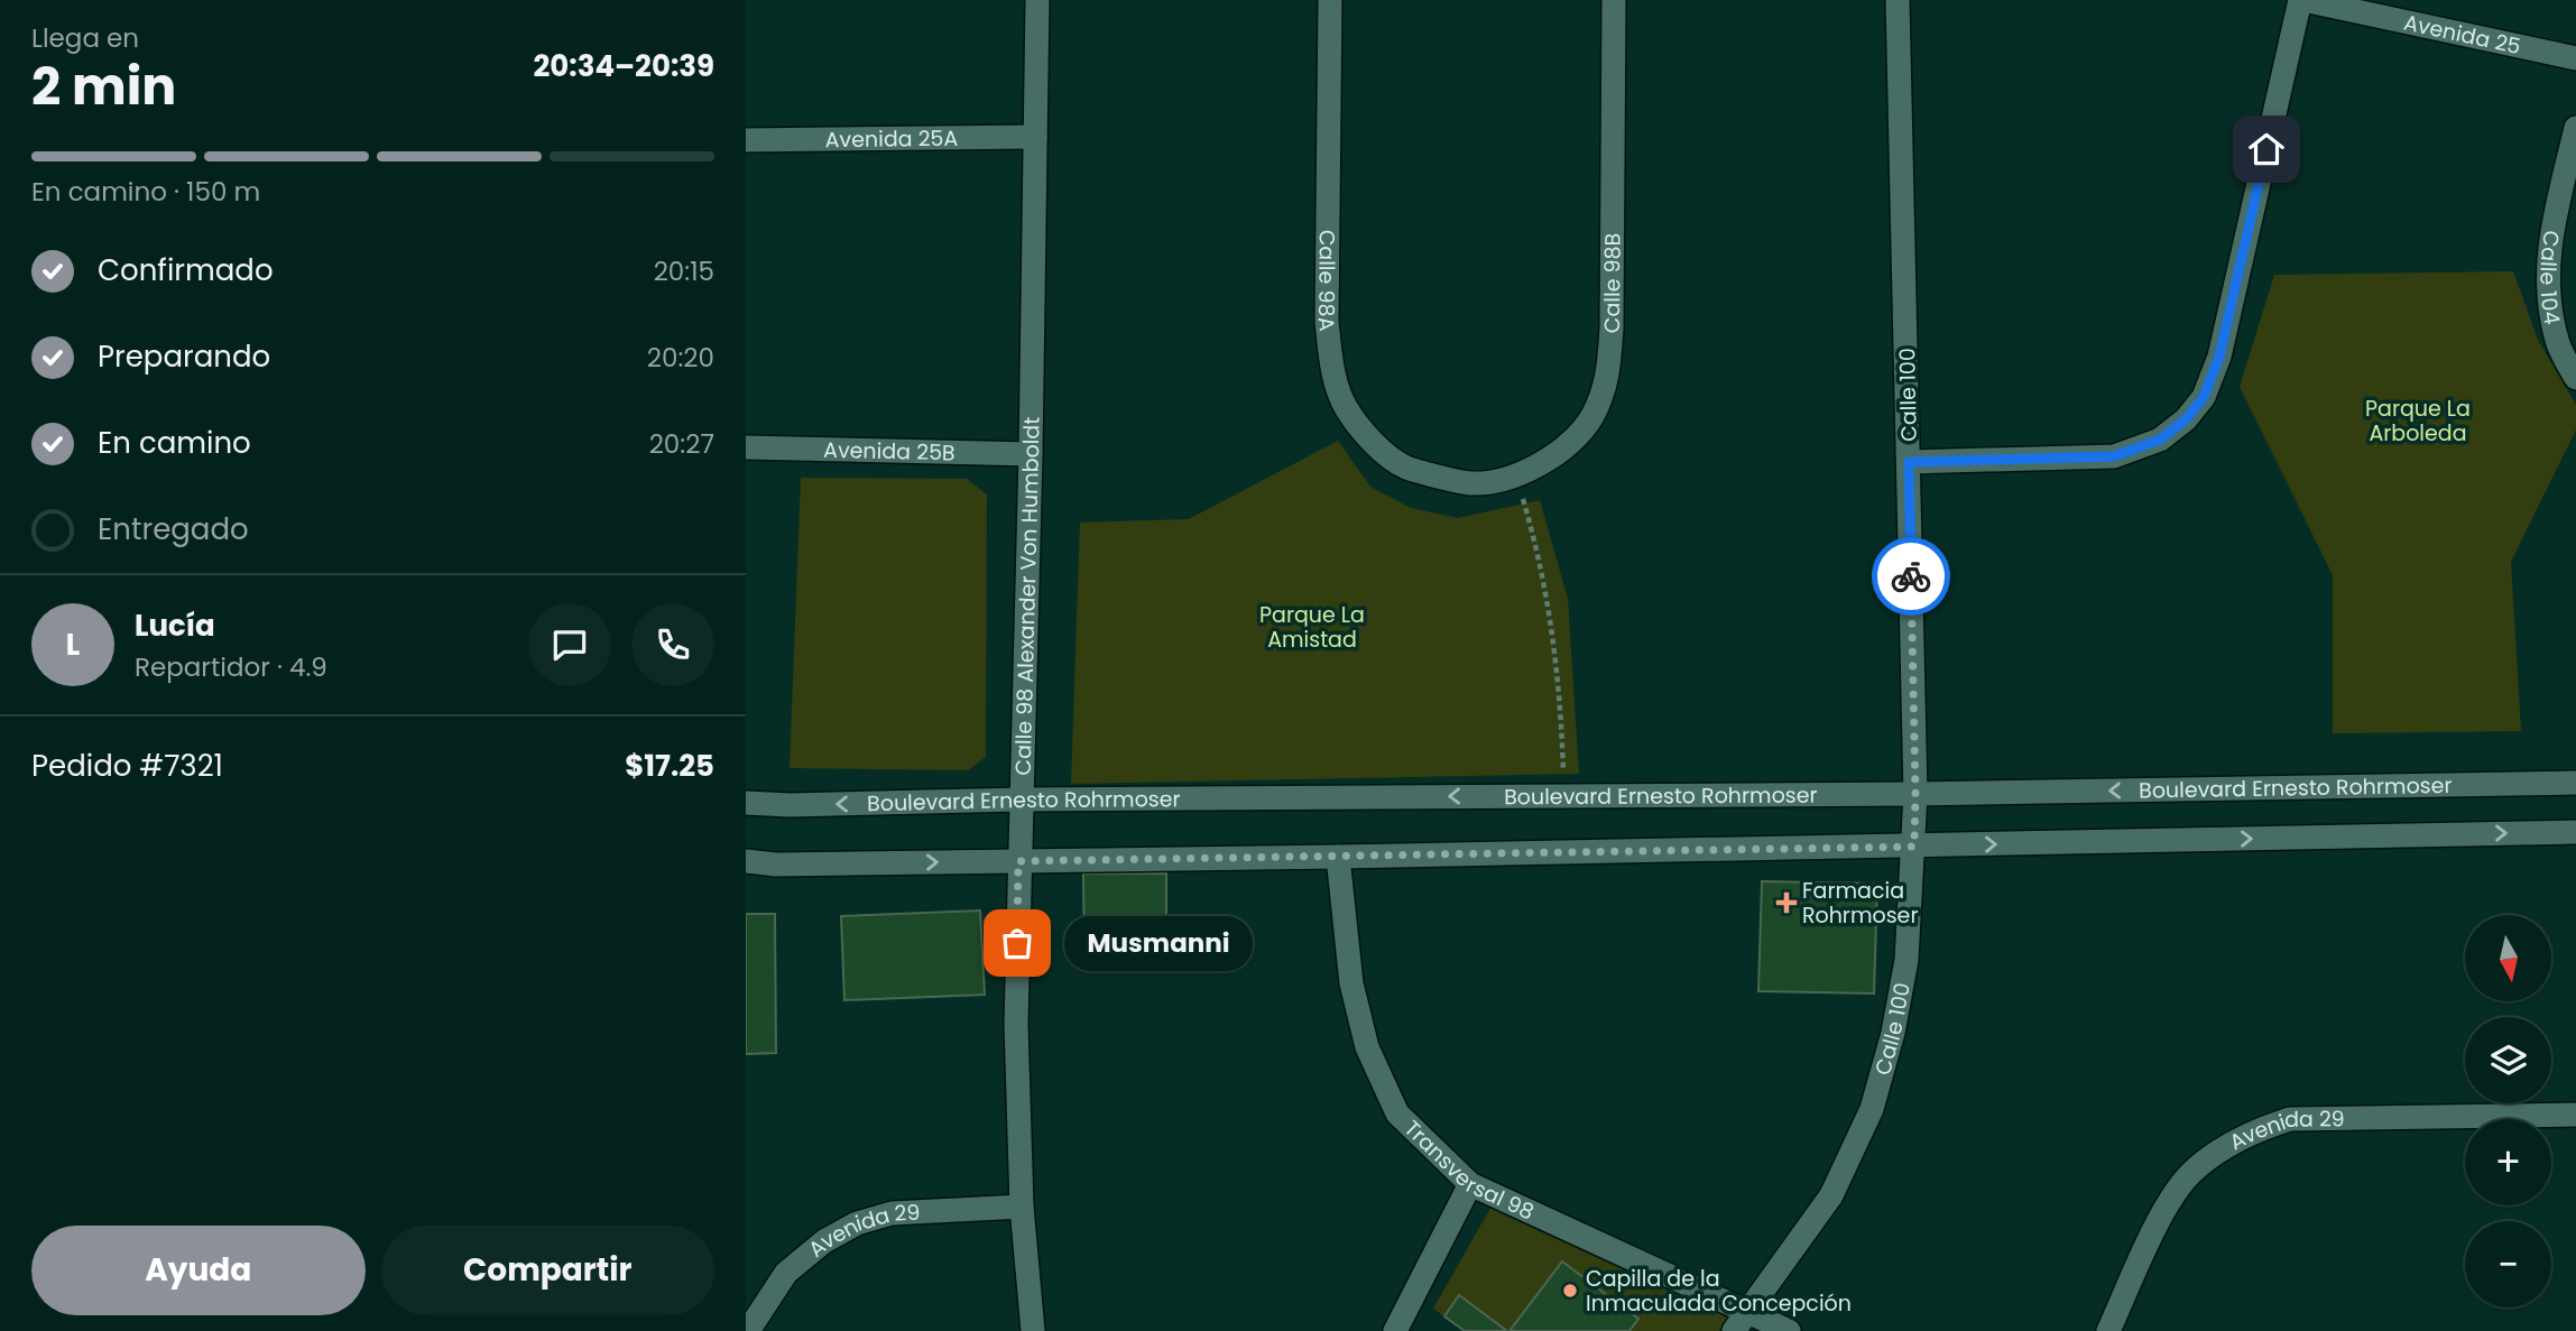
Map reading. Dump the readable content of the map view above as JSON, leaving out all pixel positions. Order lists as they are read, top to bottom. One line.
{"streets":{"street":["Avenida 25","Avenida 25A","Calle 104","Calle 98A","Calle 98B","Calle 100","Avenida 25B","Calle 98 Alexander Von Humboldt","Boulevard Ernesto Rohrmoser","Avenida 29","Transversal 98"]},"crossings":[["Avenida 25A","Calle 98 Alexander Von Humboldt"],["Calle 98A","Calle 98B"],["Calle 100","Boulevard Ernesto Rohrmoser"],["Calle 100","Transversal 98"],["Avenida 25B","Calle 98 Alexander Von Humboldt"],["Calle 98 Alexander Von Humboldt","Boulevard Ernesto Rohrmoser"],["Calle 98 Alexander Von Humboldt","Avenida 29"]],"parks":["Parque La Arboleda","Parque La Amistad"],"places":{"health":["Farmacia Rohrmoser"],"other":["Musmanni","Capilla de la Inmaculada Concepción"]},"north":"bottom","page":{"heading":["2 min","Llega en","20:34–20:39"],"panel":["Lucía","Repartidor · 4.9","Pedido #7321","$17.25"],"bar":"En camino · 150 m","list":[["Confirmado","20:15"],["Preparando","20:20"],["En camino","20:27"],"Entregado"],"round":"L","map_buttons":["+","−"],"bubble":"Musmanni","buttons":["Ayuda","Compartir"]}}
